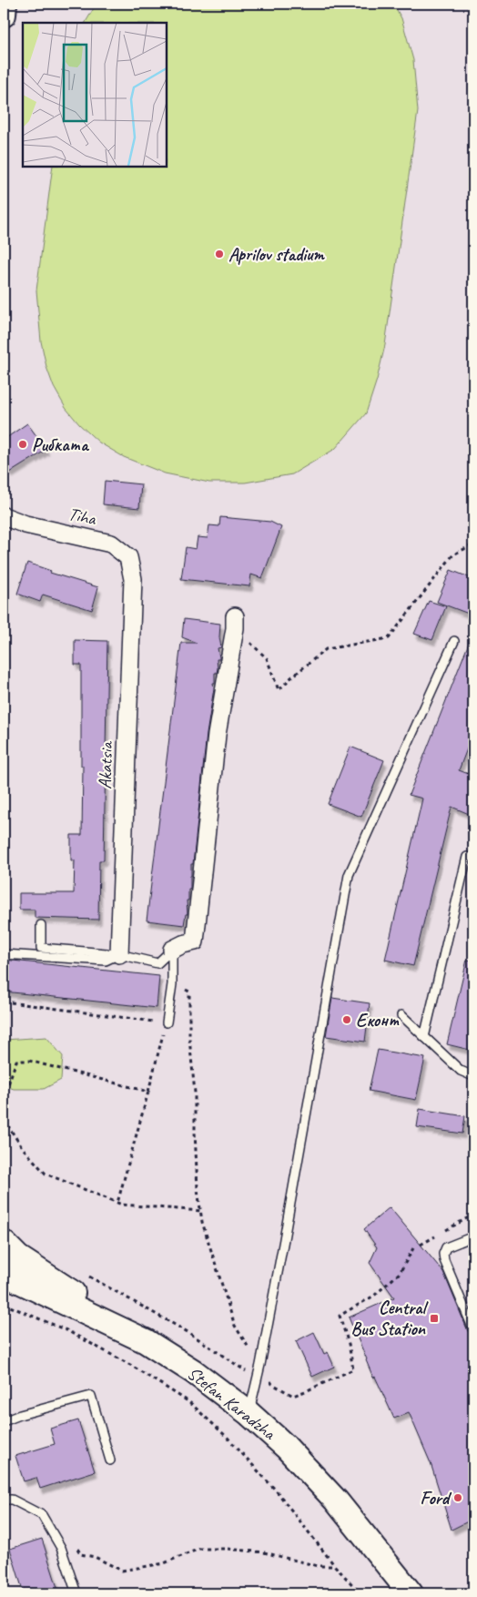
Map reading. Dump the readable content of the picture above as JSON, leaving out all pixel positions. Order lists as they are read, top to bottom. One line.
{"streets":{"main road":["Stefan Karadzha"],"street":["Tiha","Akatsia"]},"crossings":[["Tiha","Akatsia"]],"places":{"other":["Aprilov stadium","Рибката","Еконт","Ford"],"transit":["Central Bus Station"]}}
